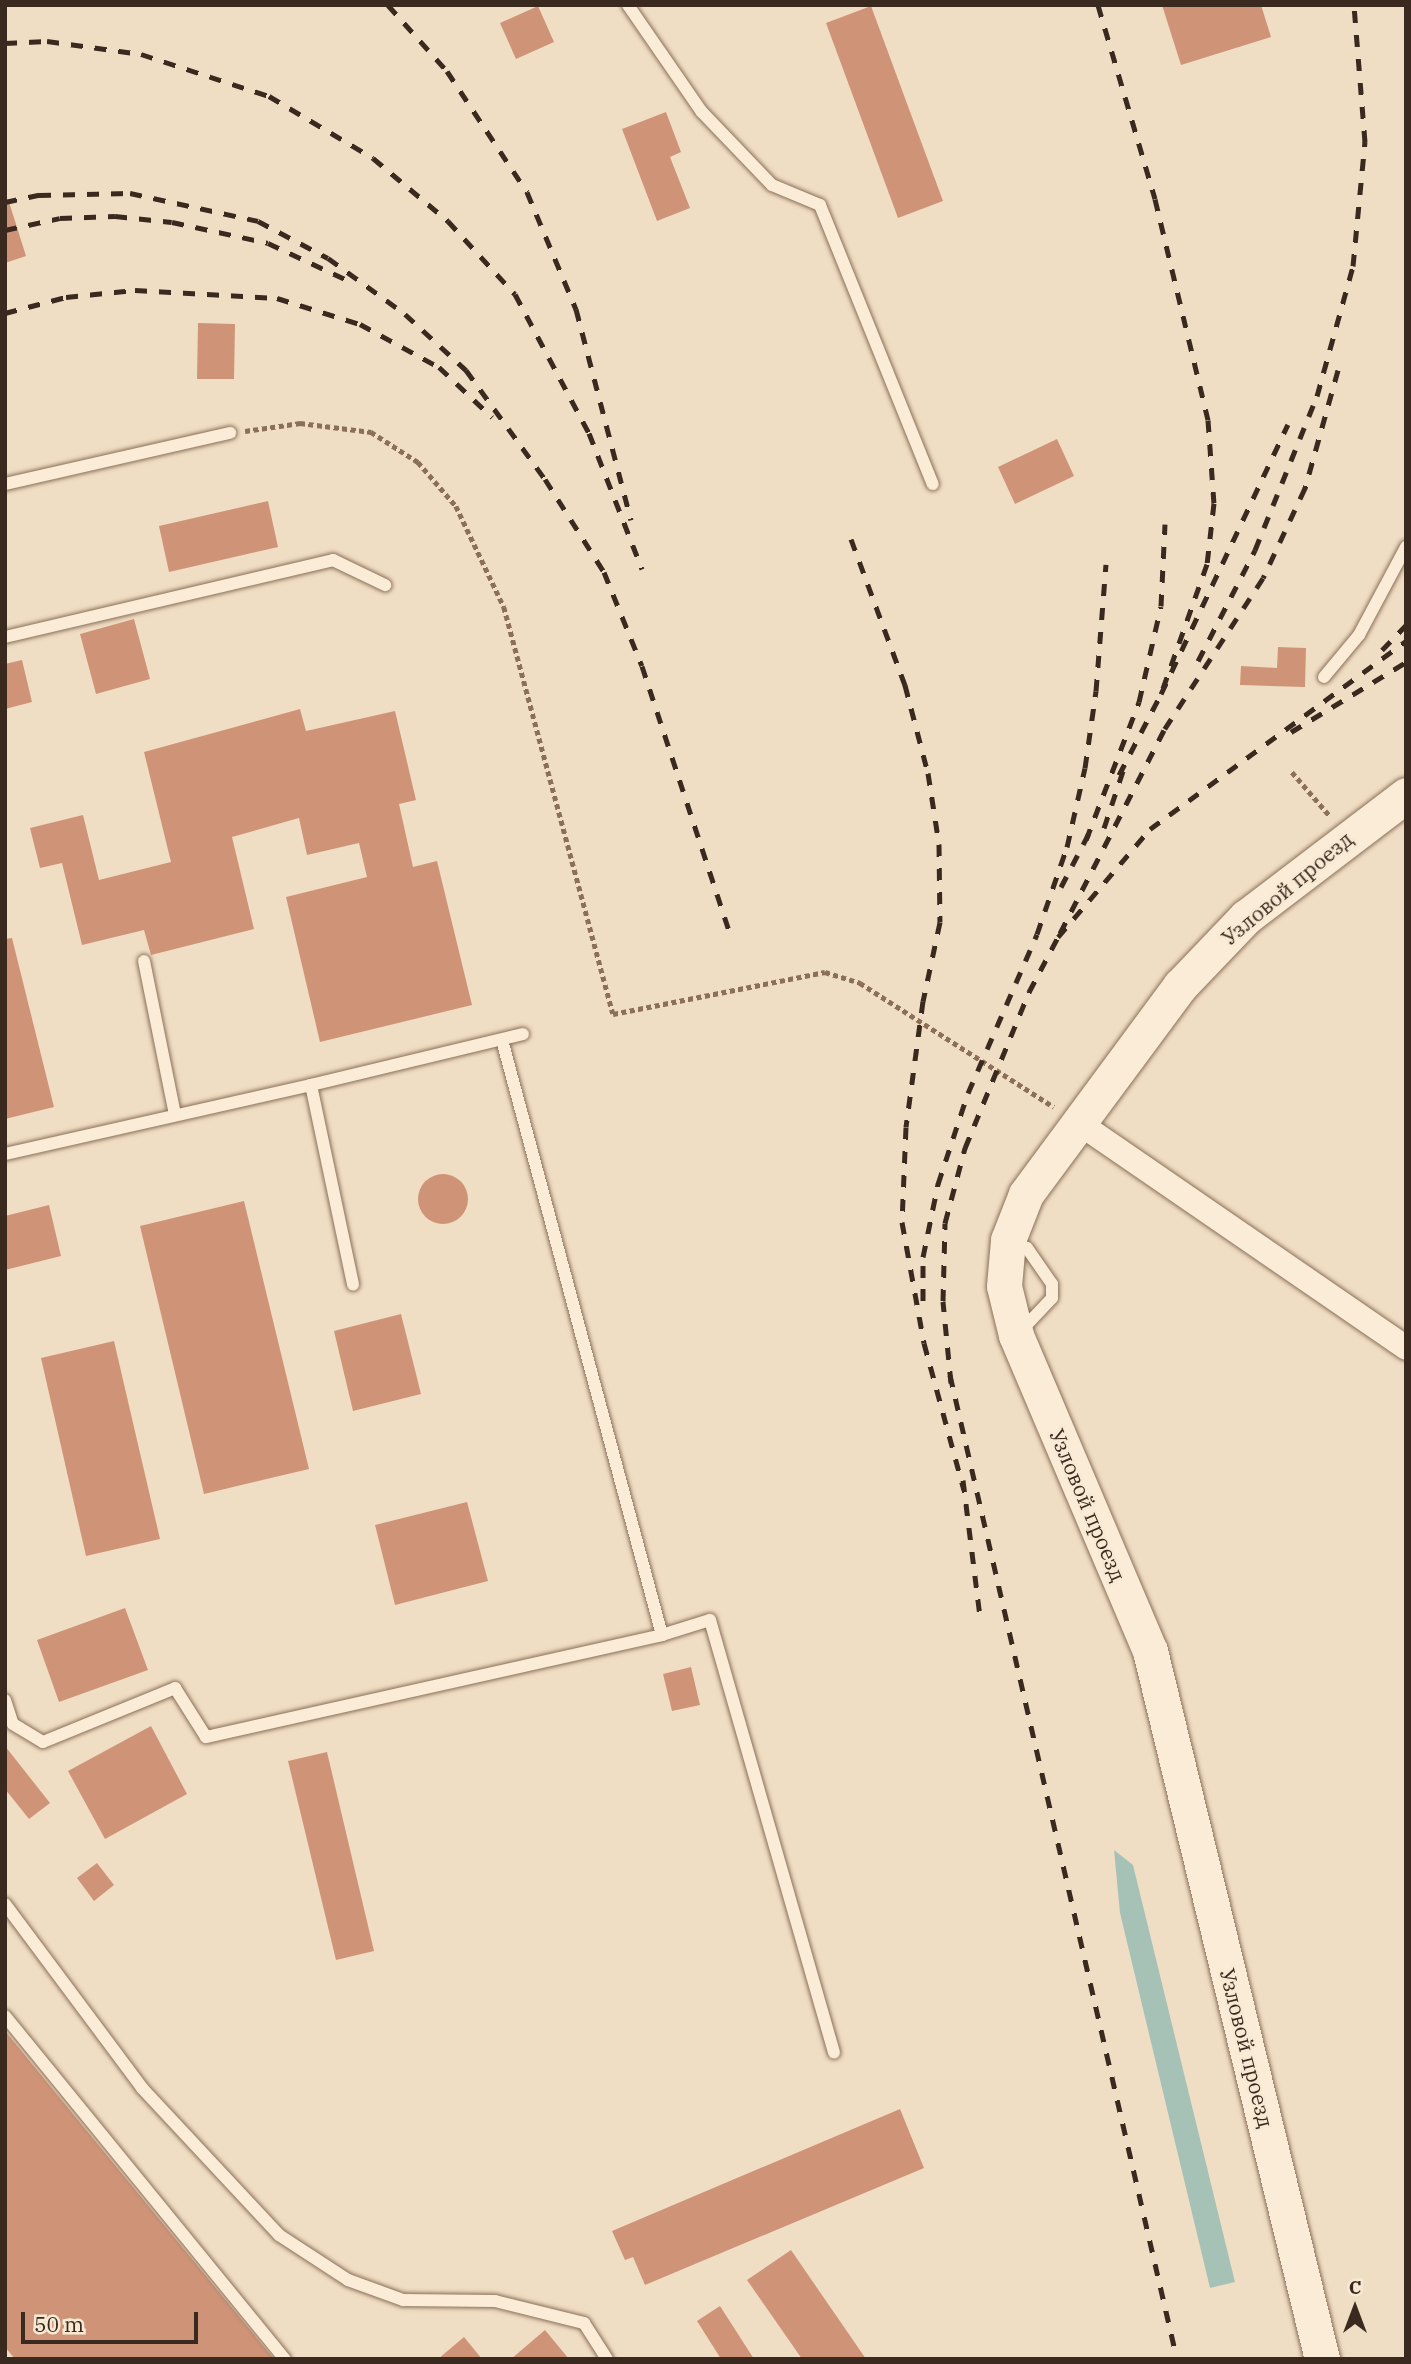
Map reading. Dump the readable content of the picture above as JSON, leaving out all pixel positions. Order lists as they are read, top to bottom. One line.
{"streets":{"street":["Узловой проезд"]},"scale_bar":"50 m","north":"top"}
